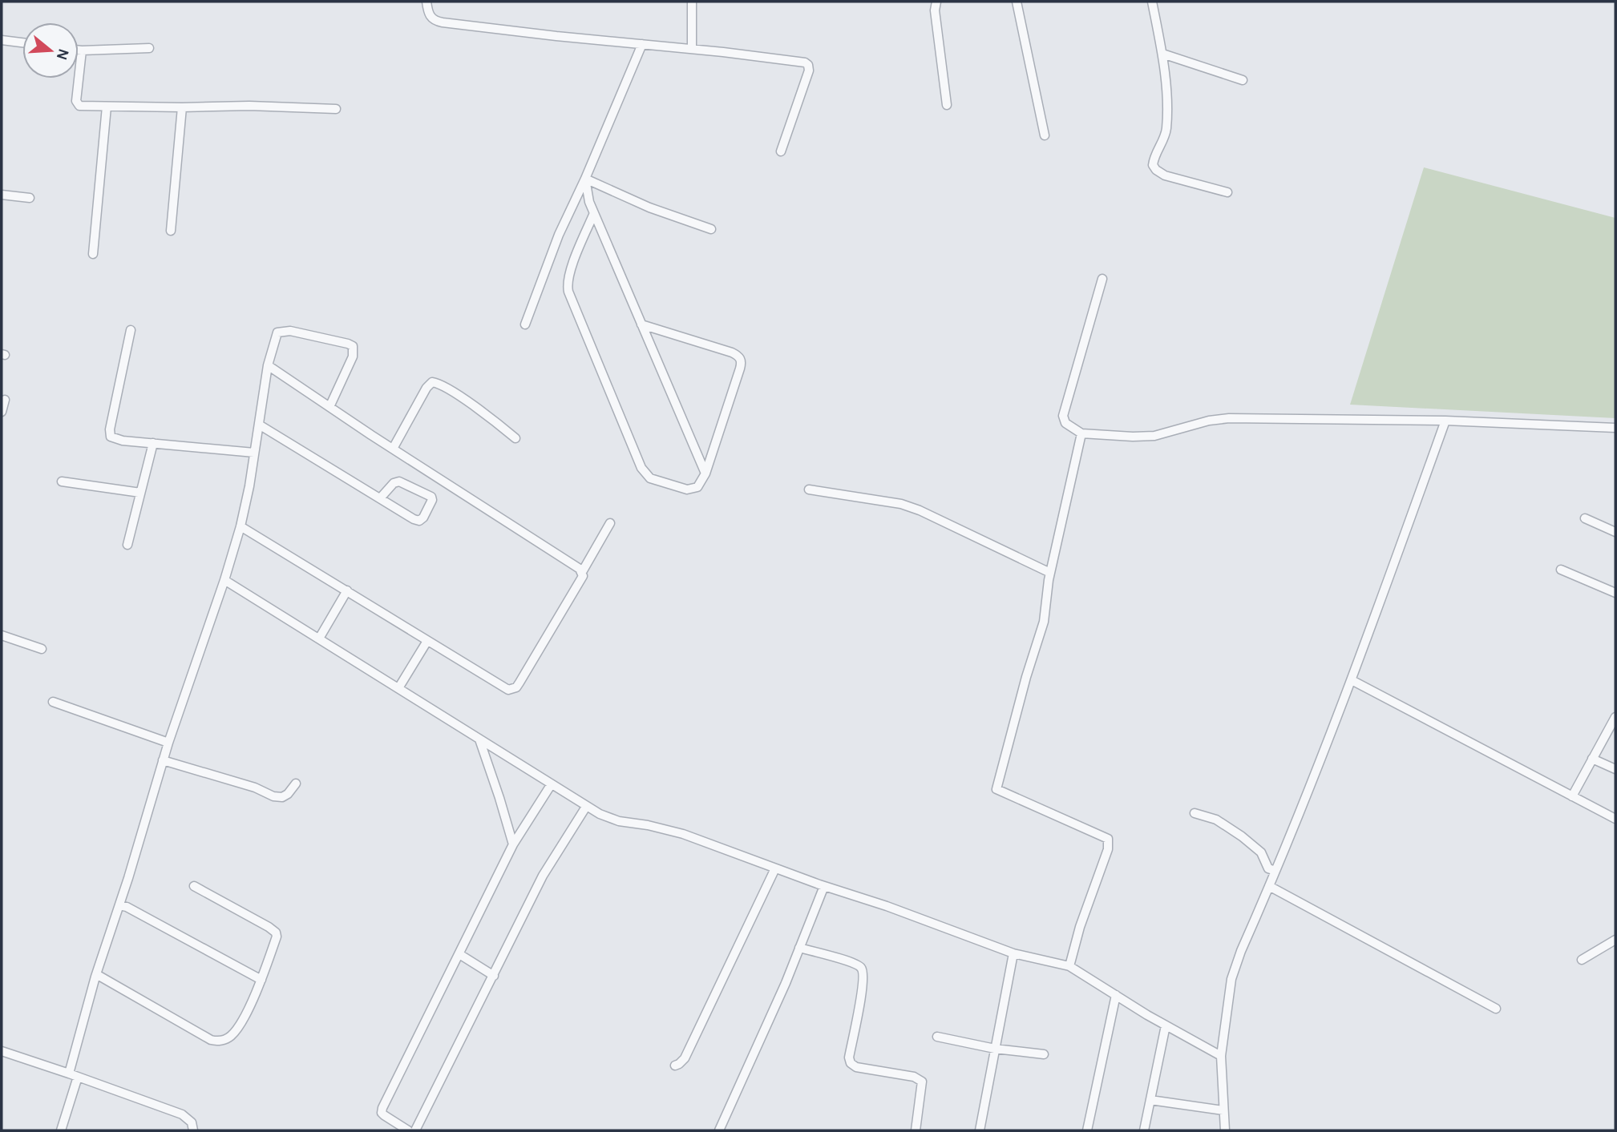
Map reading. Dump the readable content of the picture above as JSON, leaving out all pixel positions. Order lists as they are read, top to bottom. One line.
{"north":"right"}
